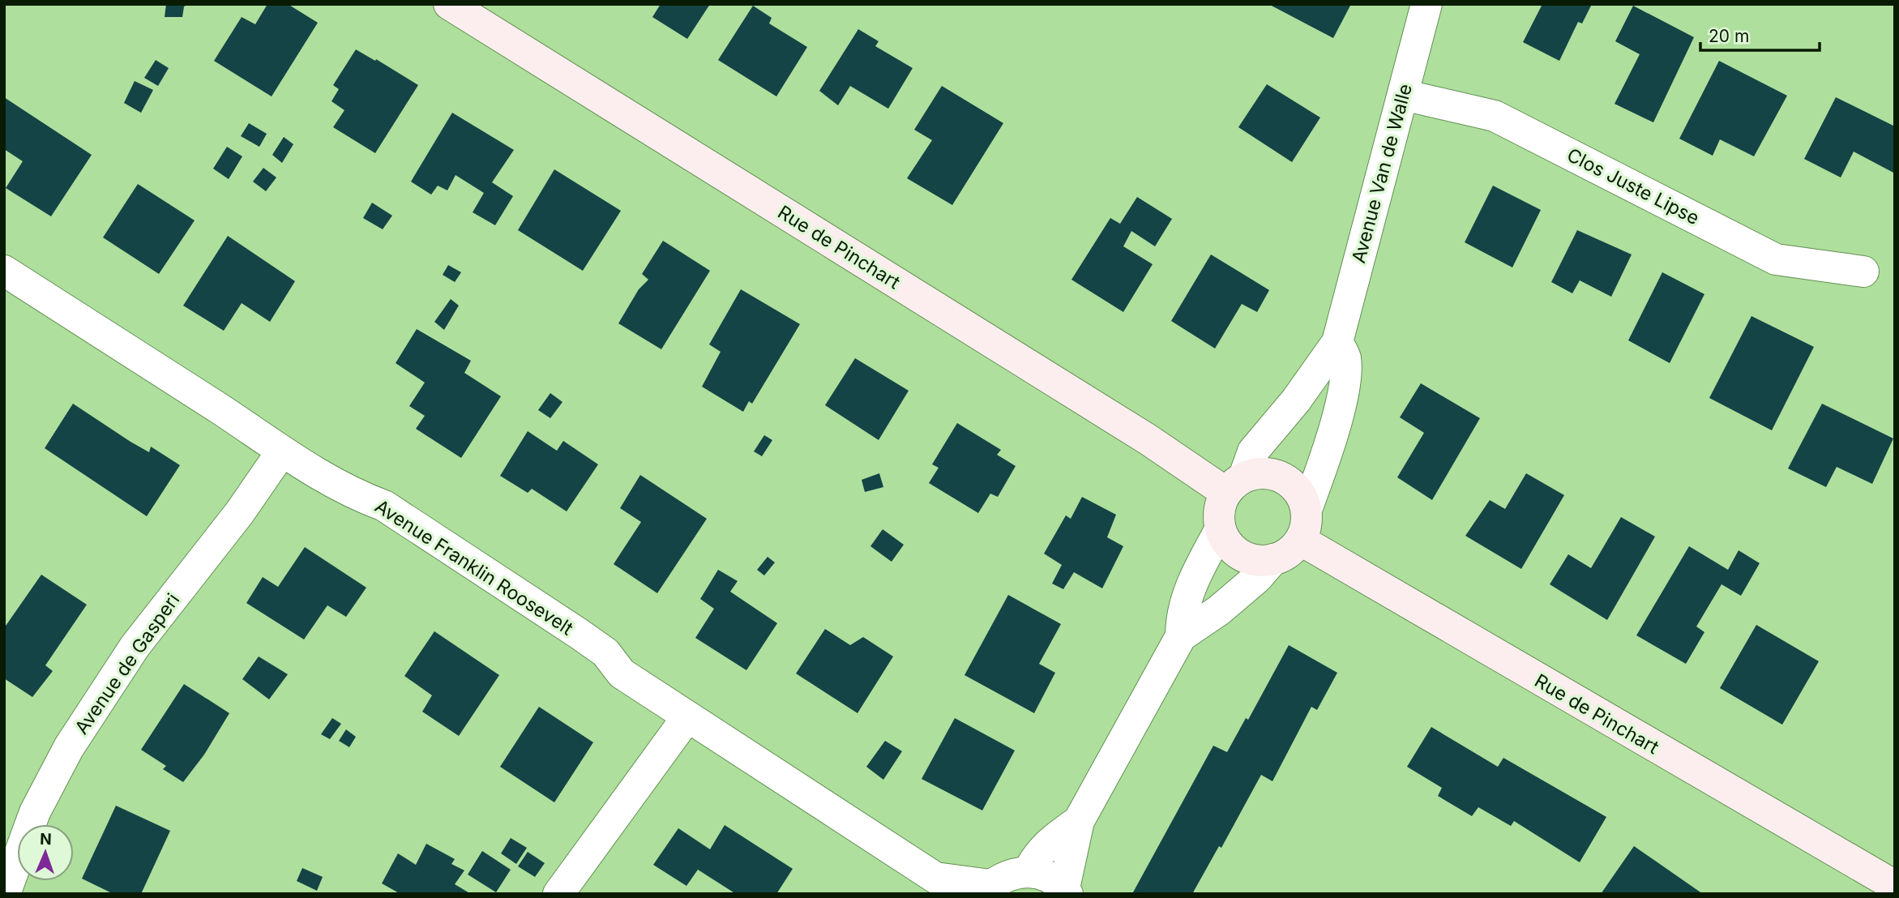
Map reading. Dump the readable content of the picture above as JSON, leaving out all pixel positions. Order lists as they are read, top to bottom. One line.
{"streets":{"main road":["Rue de Pinchart"],"street":["Avenue Van de Walle","Clos Juste Lipse","Avenue Franklin Roosevelt","Avenue de Gasperi"]},"crossings":[["Avenue Van de Walle","Clos Juste Lipse"],["Avenue Van de Walle","Rue de Pinchart"],["Avenue Franklin Roosevelt","Avenue de Gasperi"]],"scale_bar":"20 m","north":"top"}
